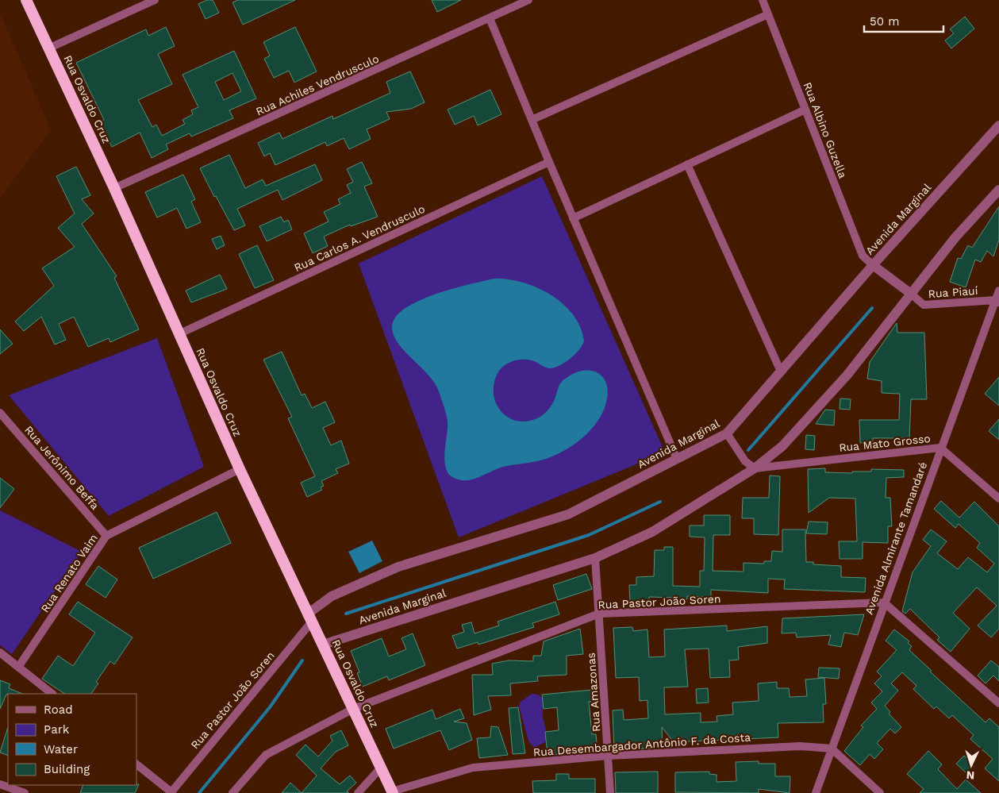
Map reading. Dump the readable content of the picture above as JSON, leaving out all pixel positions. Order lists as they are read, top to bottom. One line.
{"streets":{"highway":["Rua Osvaldo Cruz"],"street":["Rua Achiles Vendrusculo","Rua Albino Guzella","Avenida Marginal","Rua Carlos A. Vendrusculo","Rua Piauí","Rua Mato Grosso","Rua Jerônimo Beffa","Avenida Almirante Tamandaré","Rua Renato Vaim","Rua Pastor João Soren","Rua Amazonas","Rua Desembargador Antônio F. da Costa"]},"crossings":[["Rua Achiles Vendrusculo","Rua Osvaldo Cruz"],["Rua Osvaldo Cruz","Avenida Marginal"],["Rua Osvaldo Cruz","Rua Carlos A. Vendrusculo"],["Rua Osvaldo Cruz","Rua Renato Vaim"],["Rua Osvaldo Cruz","Rua Pastor João Soren"],["Rua Osvaldo Cruz","Rua Desembargador Antônio F. da Costa"],["Rua Albino Guzella","Avenida Marginal"],["Avenida Marginal","Rua Piauí"],["Avenida Marginal","Rua Mato Grosso"],["Avenida Marginal","Rua Pastor João Soren"],["Avenida Marginal","Rua Amazonas"],["Rua Piauí","Avenida Almirante Tamandaré"],["Rua Mato Grosso","Avenida Almirante Tamandaré"],["Rua Jerônimo Beffa","Rua Renato Vaim"],["Avenida Almirante Tamandaré","Rua Pastor João Soren"],["Avenida Almirante Tamandaré","Rua Desembargador Antônio F. da Costa"],["Rua Pastor João Soren","Rua Amazonas"],["Rua Amazonas","Rua Desembargador Antônio F. da Costa"]],"legend":["Road","Park","Water","Building"],"scale_bar":"50 m","north":"bottom"}
